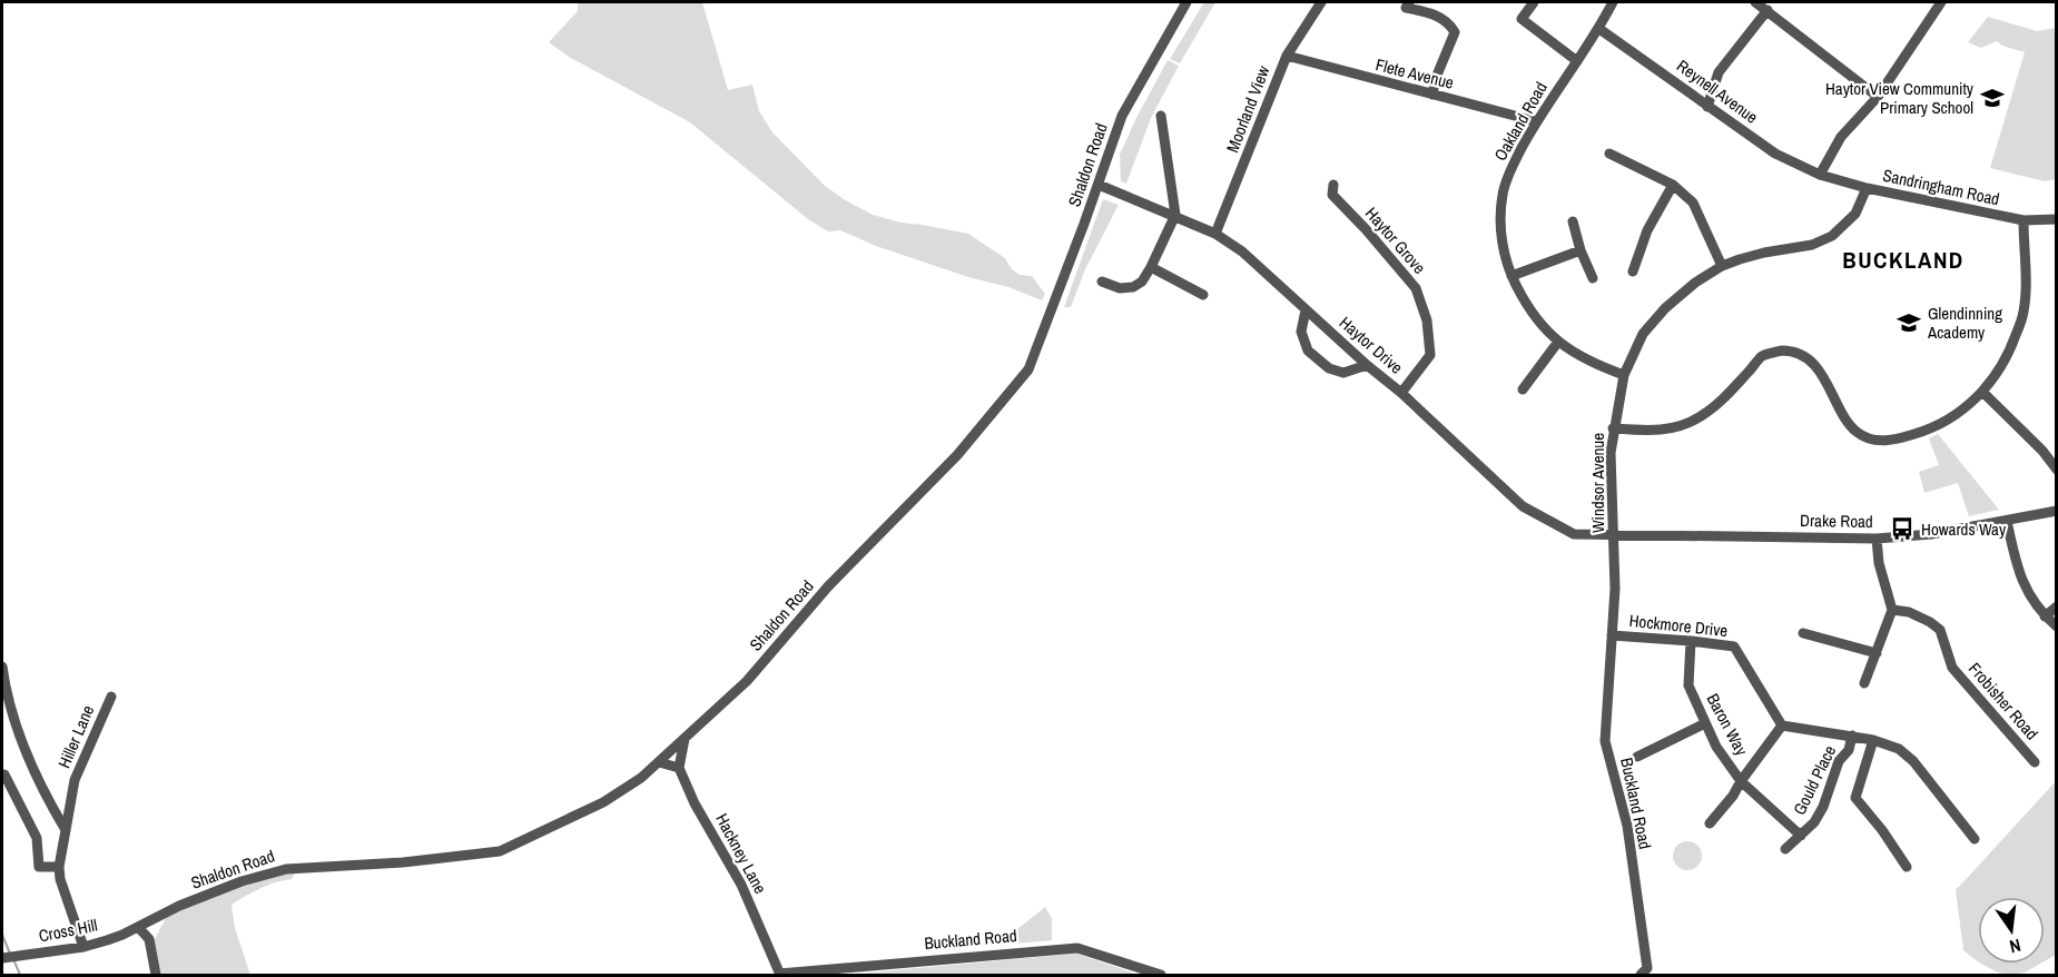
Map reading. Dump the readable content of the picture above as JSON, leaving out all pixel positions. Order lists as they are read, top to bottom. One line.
{"streets":{"street":["Flete Avenue","Reynell Avenue","Moorland View","Oakland Road","Shaldon Road","Sandringham Road","Haytor Grove","Haytor Drive","Windsor Avenue","Drake Road","Hockmore Drive","Frobisher Road","Baron Way","Hiller Lane","Gould Place","Buckland Road","Hackney Lane","Cross Hill"]},"crossings":[["Flete Avenue","Moorland View"],["Flete Avenue","Oakland Road"],["Reynell Avenue","Oakland Road"],["Reynell Avenue","Sandringham Road"],["Moorland View","Haytor Drive"],["Oakland Road","Windsor Avenue"],["Shaldon Road","Haytor Drive"],["Shaldon Road","Cross Hill"],["Sandringham Road","Windsor Avenue"],["Haytor Grove","Haytor Drive"],["Haytor Drive","Windsor Avenue"],["Haytor Drive","Drake Road"],["Windsor Avenue","Drake Road"],["Windsor Avenue","Hockmore Drive"],["Windsor Avenue","Buckland Road"],["Hockmore Drive","Baron Way"],["Hockmore Drive","Buckland Road"],["Baron Way","Gould Place"],["Buckland Road","Hackney Lane"]],"districts":["BUCKLAND"],"places":{"school or university":["Haytor View Community Primary School","Glendinning Academy"],"bus stop":["Howards Way"]},"north":"bottom"}
